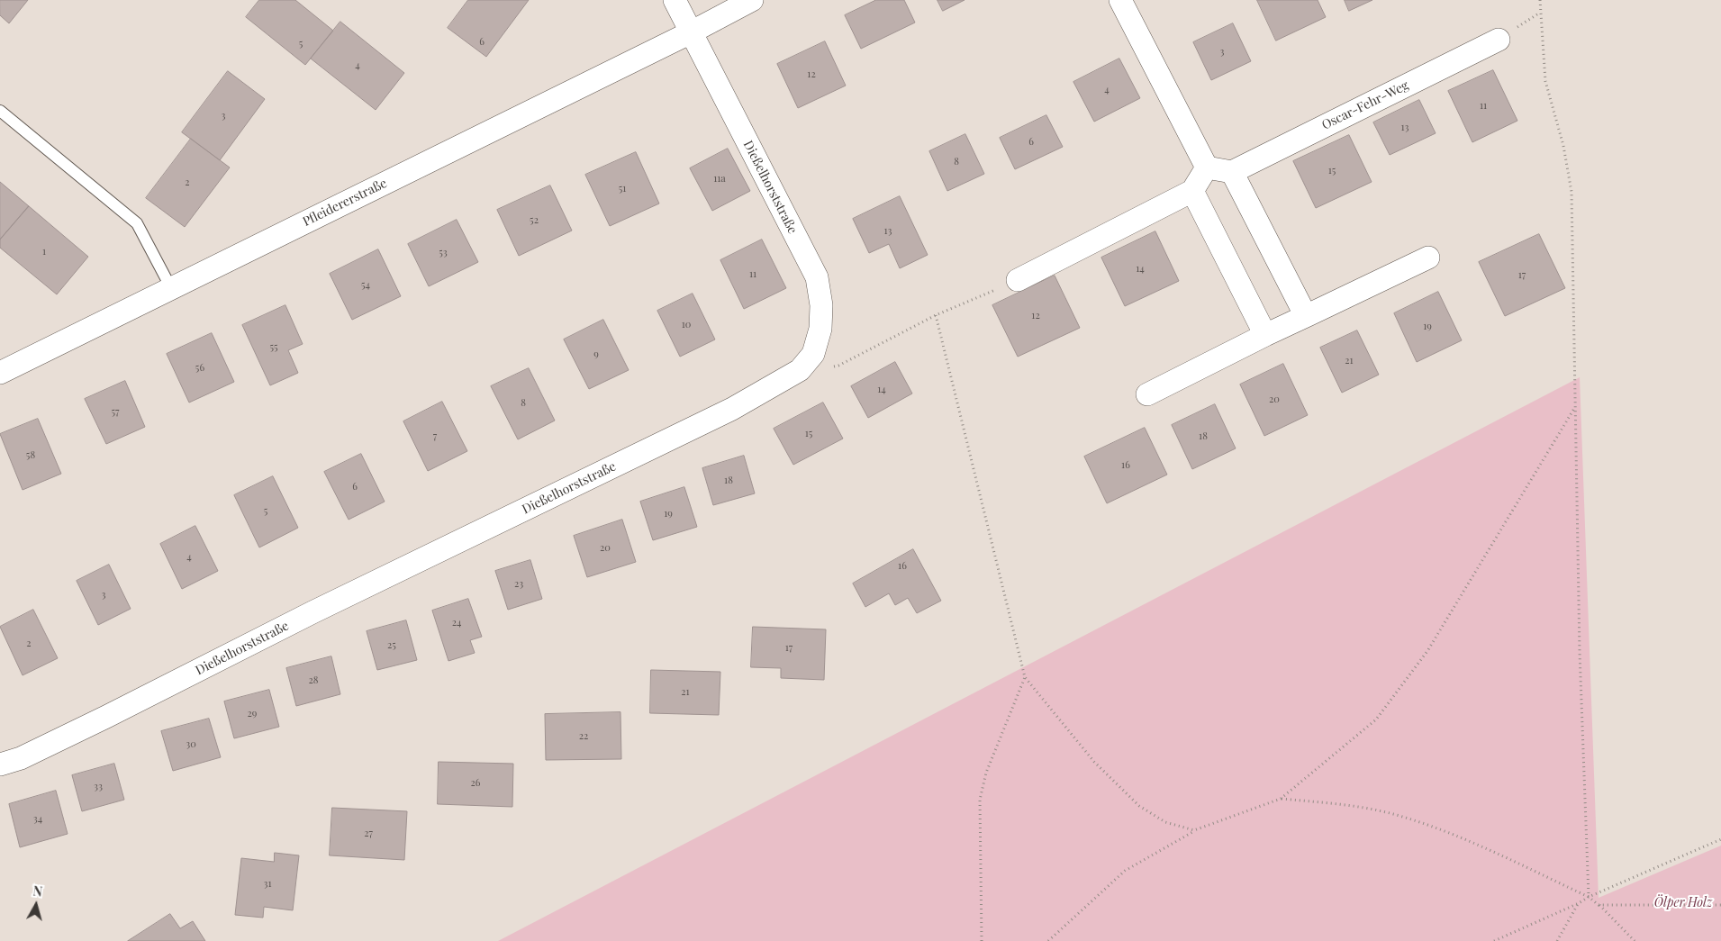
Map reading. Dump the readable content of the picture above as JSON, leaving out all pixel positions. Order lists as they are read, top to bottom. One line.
{"streets":{"street":["Oscar-Fehr-Weg","Dießelhorststraße","Pfleidererstraße"]},"crossings":[["Dießelhorststraße","Pfleidererstraße"]],"parks":["Ölper Holz"],"house_numbers":["6","5","3","4","12","4","11","3","13","6","8","15","11a","2","51","52","13","1","53","14","11","17","54","12","10","19","55","9","21","56","14","20","8","57","15","7","18","58","16","18","6","5","19","20","4","16","23","3","24","2","25","17","28","21","29","22","30","26","33","34","27","31"],"north":"top"}
